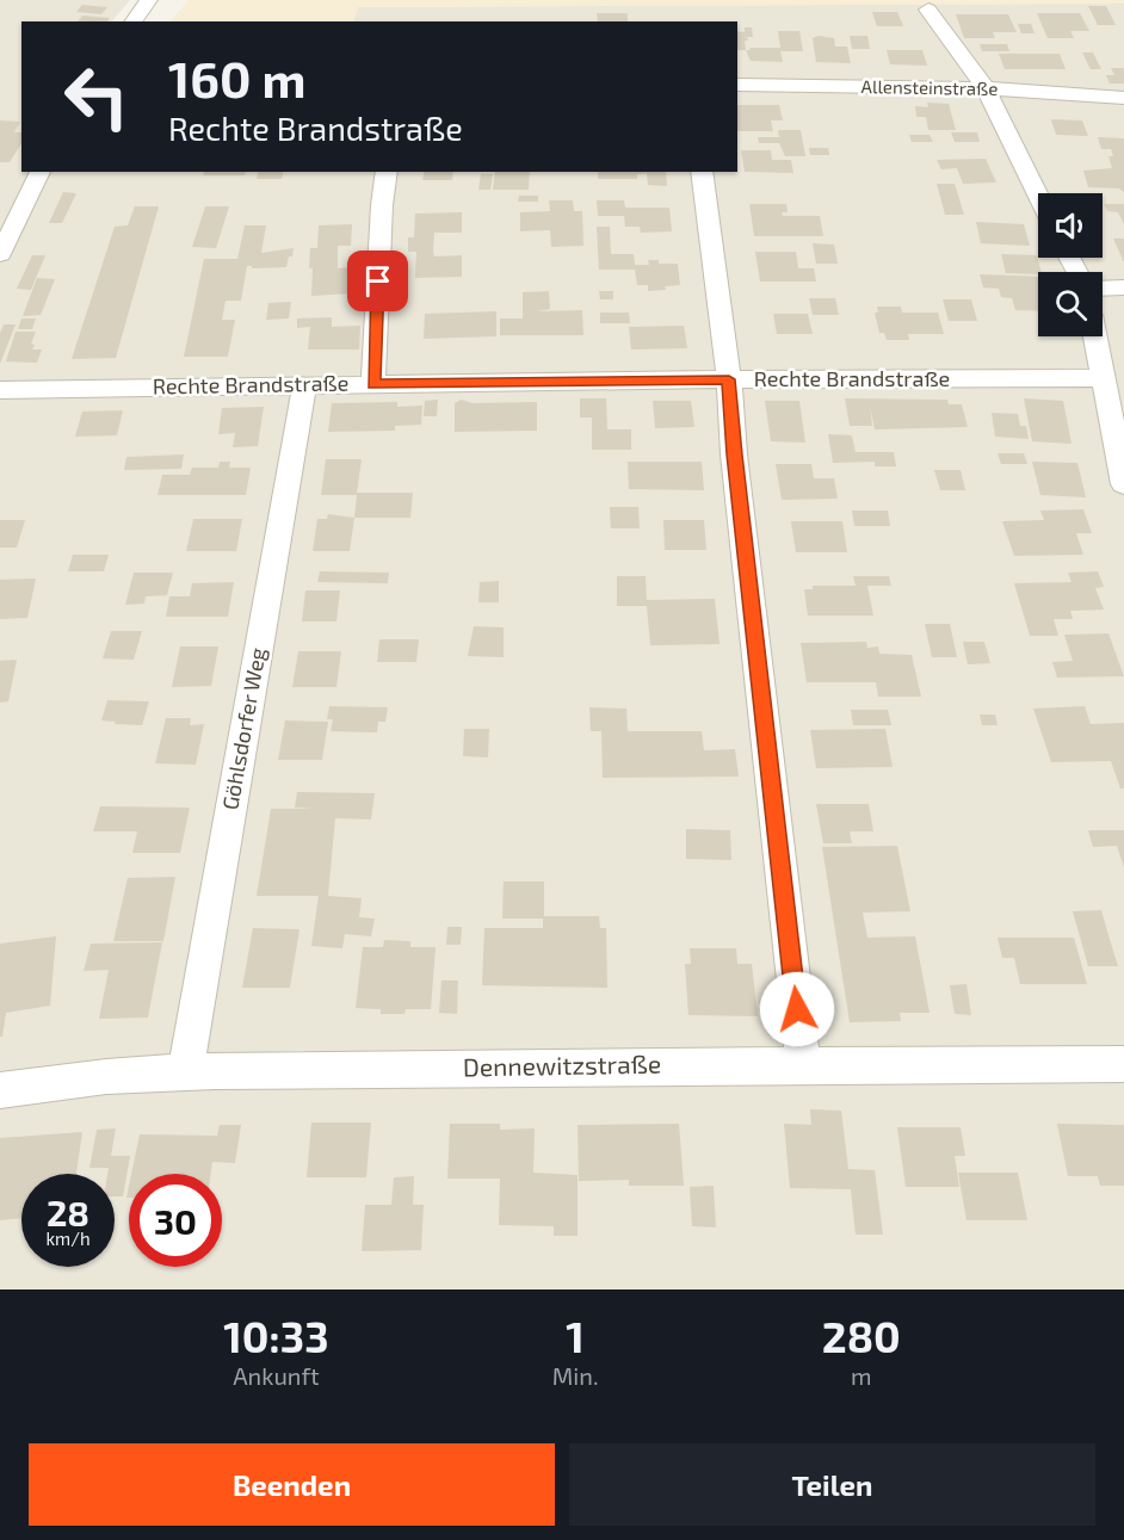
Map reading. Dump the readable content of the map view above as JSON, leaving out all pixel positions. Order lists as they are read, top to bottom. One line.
{"streets":{"street":["Allensteinstraße","Rechte Brandstraße","Göhlsdorfer Weg","Dennewitzstraße"]},"crossings":[["Rechte Brandstraße","Göhlsdorfer Weg"],["Göhlsdorfer Weg","Dennewitzstraße"]],"page":{"turn":["160 m","Rechte Brandstraße"],"speed":"28 km/h","limit":"30","eta":["10:33","Ankunft","1","Min.","280","m"],"buttons":["Beenden","Teilen"]}}
